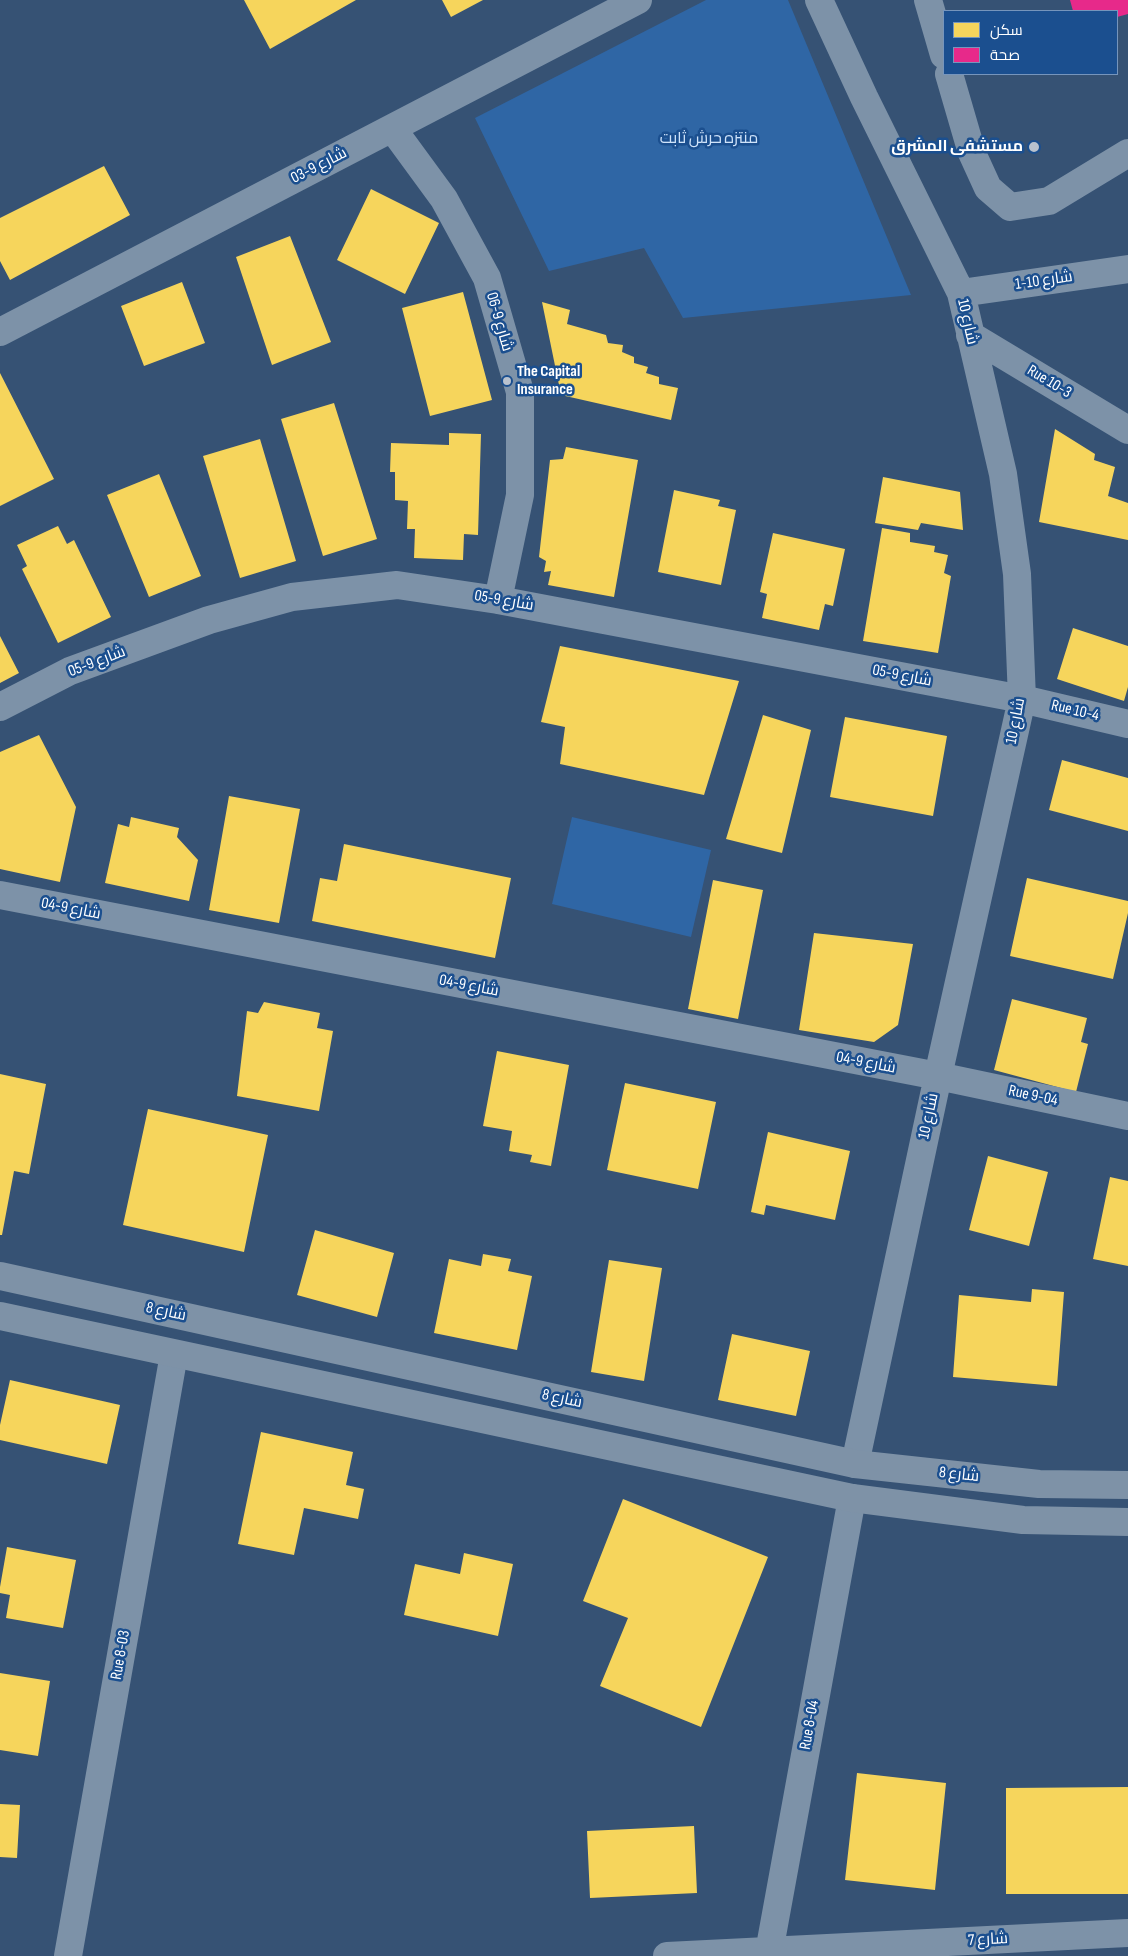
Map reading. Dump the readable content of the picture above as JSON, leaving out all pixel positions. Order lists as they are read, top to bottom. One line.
{"streets":{"highway":["شارع 8"],"street":["شارع 9-03","شارع 10-1","شارع 9-06","شارع 10","Rue 10-3","شارع 9-05","Rue 10-4","شارع 9-04","Rue 9-04","Rue 8-03","Rue 8-04","شارع 7"]},"crossings":[["شارع 9-03","شارع 9-06"],["شارع 10-1","شارع 10"],["شارع 9-06","شارع 9-05"],["شارع 10","Rue 10-3"],["شارع 10","شارع 9-05"],["شارع 10","Rue 10-4"],["شارع 10","شارع 9-04"],["شارع 10","Rue 9-04"],["شارع 10","شارع 8"],["شارع 9-05","Rue 10-4"],["شارع 9-04","Rue 9-04"],["Rue 8-04","شارع 7"]],"parks":["منتزه حرش ثابت"],"places":["مستشفى المشرق","The Capital Insurance"],"legend":["سكن","صحة"]}
